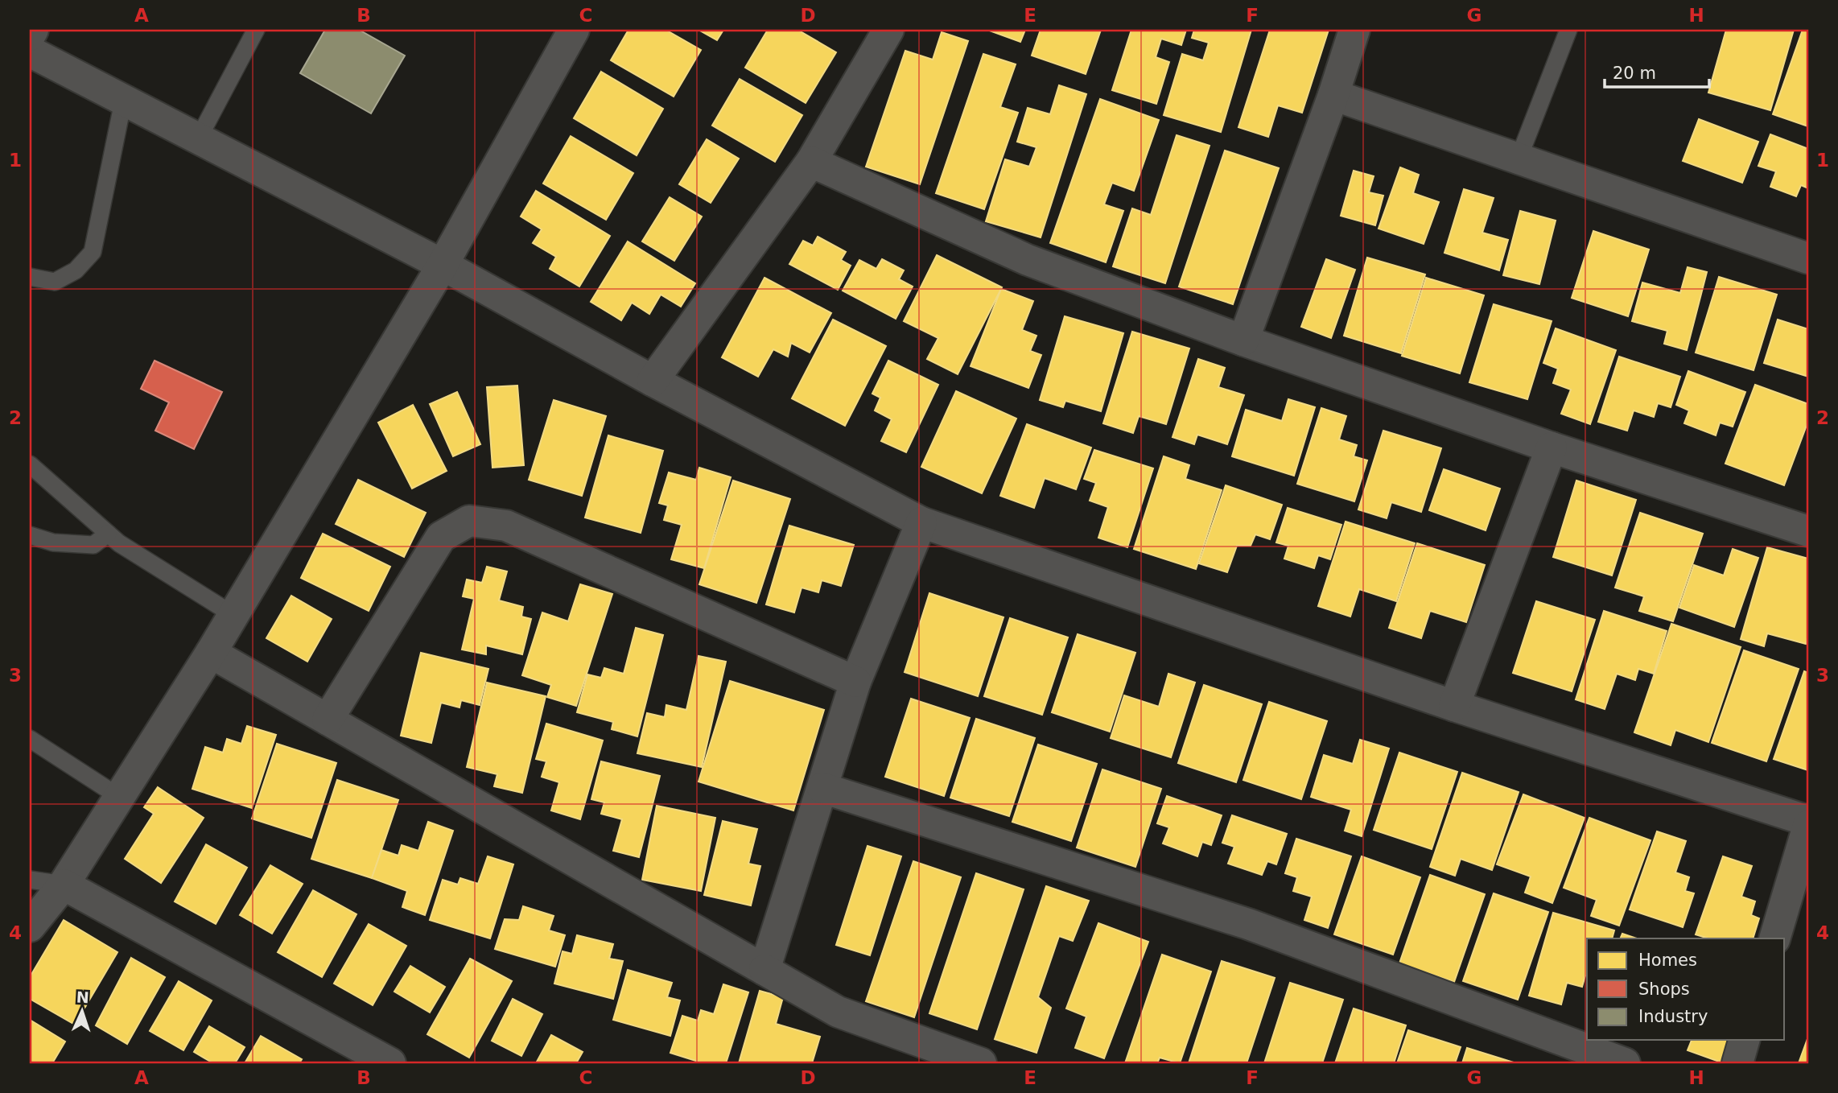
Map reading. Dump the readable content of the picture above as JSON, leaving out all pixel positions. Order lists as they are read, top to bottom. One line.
{"legend":["Homes","Shops","Industry"],"scale_bar":"20 m","north":"top","grid":{"columns":["A","B","C","D","E","F","G","H"],"rows":["1","2","3","4"]}}
